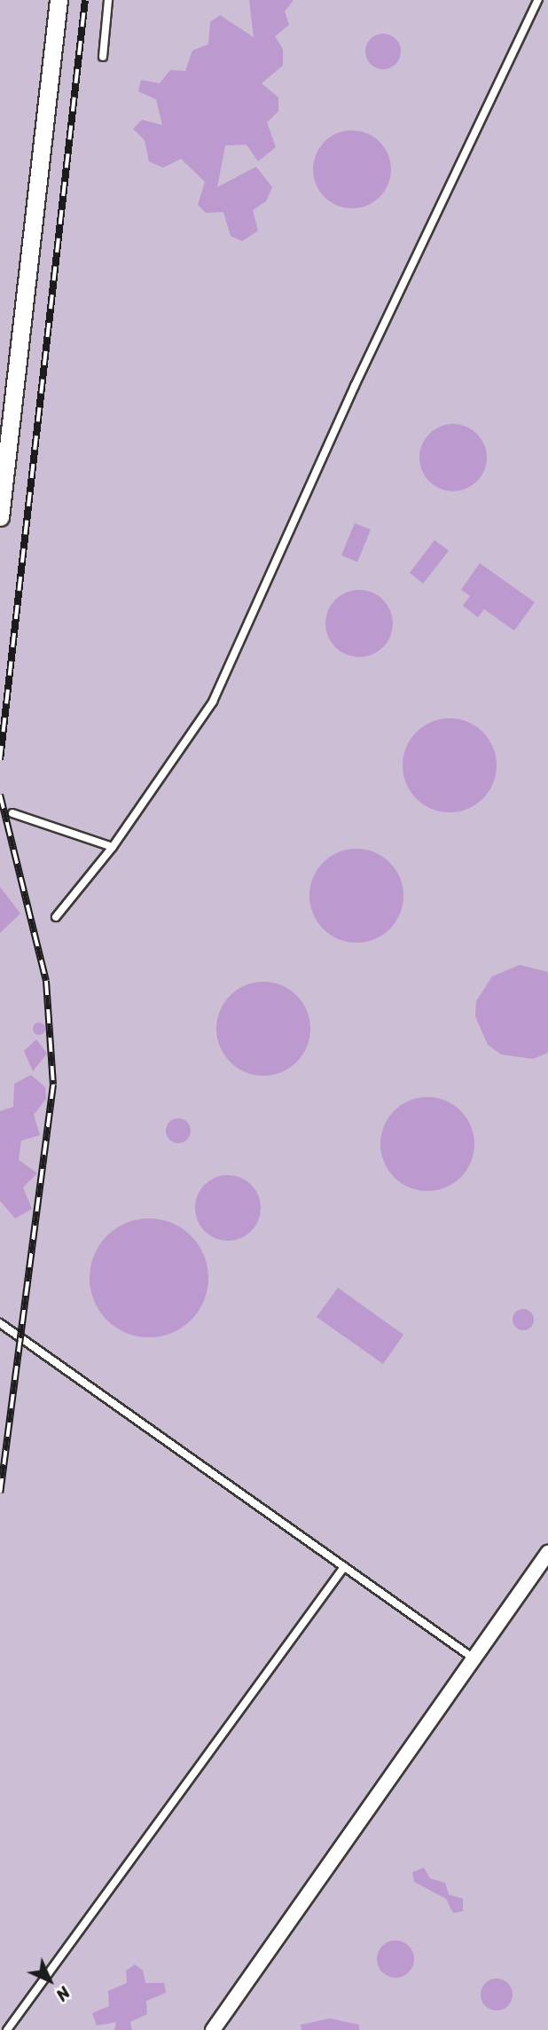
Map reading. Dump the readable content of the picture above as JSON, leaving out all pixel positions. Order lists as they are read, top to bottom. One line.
{"north":"bottom right"}
